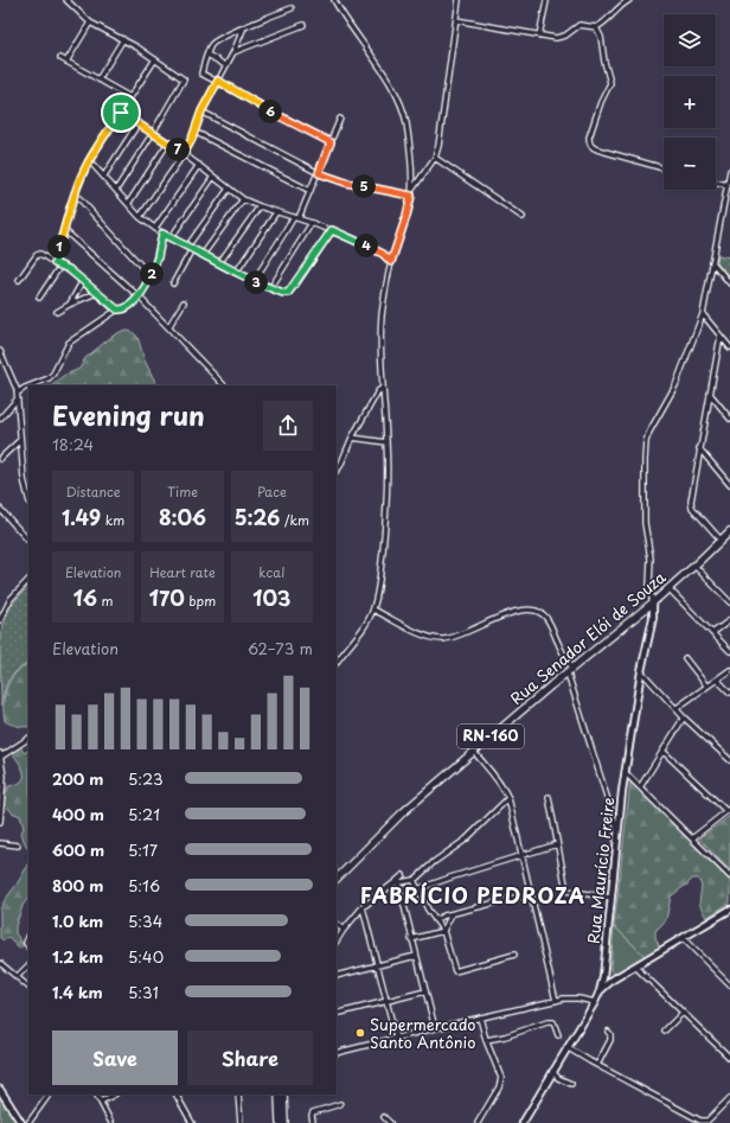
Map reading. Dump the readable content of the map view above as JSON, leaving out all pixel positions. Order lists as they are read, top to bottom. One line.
{"streets":{"main road":["Rua Senador Elói de Souza","RN-160"],"street":["Rua Maurício Freire"]},"crossings":[["Rua Senador Elói de Souza","Rua Maurício Freire"]],"districts":["FABRÍCIO PEDROZA"],"places":["Supermercado Santo Antônio"],"page":{"map_buttons":["+","−"],"pins":["6","7","5","4","1","2","3"],"heading":["Evening run","18:24"],"stats":[["Distance","1.49 km"],["Time","8:06"],["Pace","5:26 /km"],["Elevation","16 m"],["Heart rate","170 bpm"],["kcal","103"]],"chart":["Elevation","62–73 m"],"list":[{"name":"200 m","note":"5:23"},{"name":"400 m","note":"5:21"},{"name":"600 m","note":"5:17"},{"name":"800 m","note":"5:16"},{"name":"1.0 km","note":"5:34"},{"name":"1.2 km","note":"5:40"},{"name":"1.4 km","note":"5:31"}],"buttons":["Save","Share"]}}
